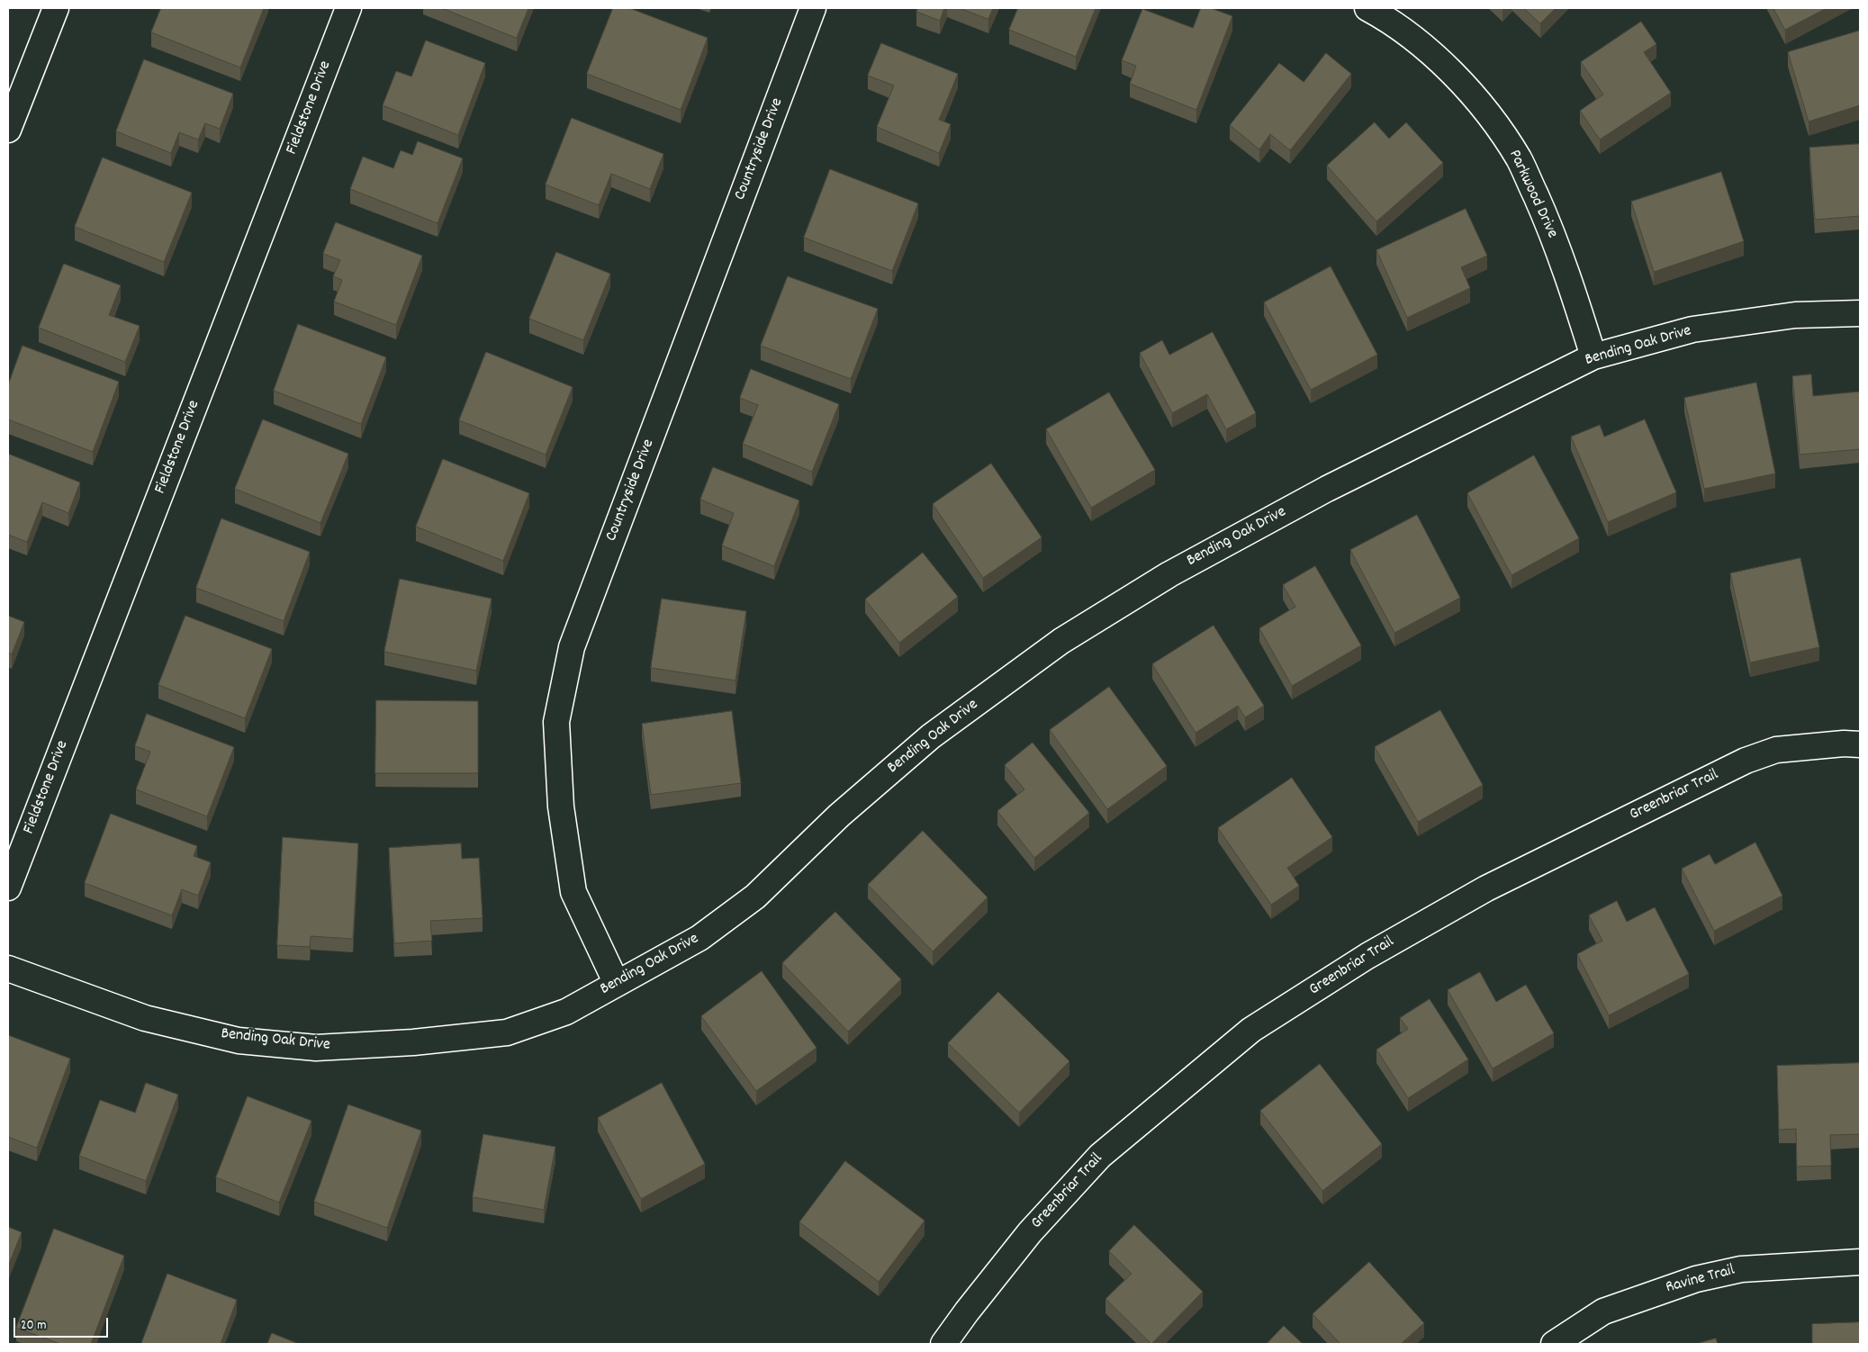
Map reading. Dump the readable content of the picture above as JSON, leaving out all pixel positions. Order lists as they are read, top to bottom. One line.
{"streets":{"street":["Fieldstone Drive","Countryside Drive","Parkwood Drive","Bending Oak Drive","Greenbriar Trail","Ravine Trail"]},"crossings":[["Countryside Drive","Bending Oak Drive"],["Parkwood Drive","Bending Oak Drive"]],"scale_bar":"20 m"}
